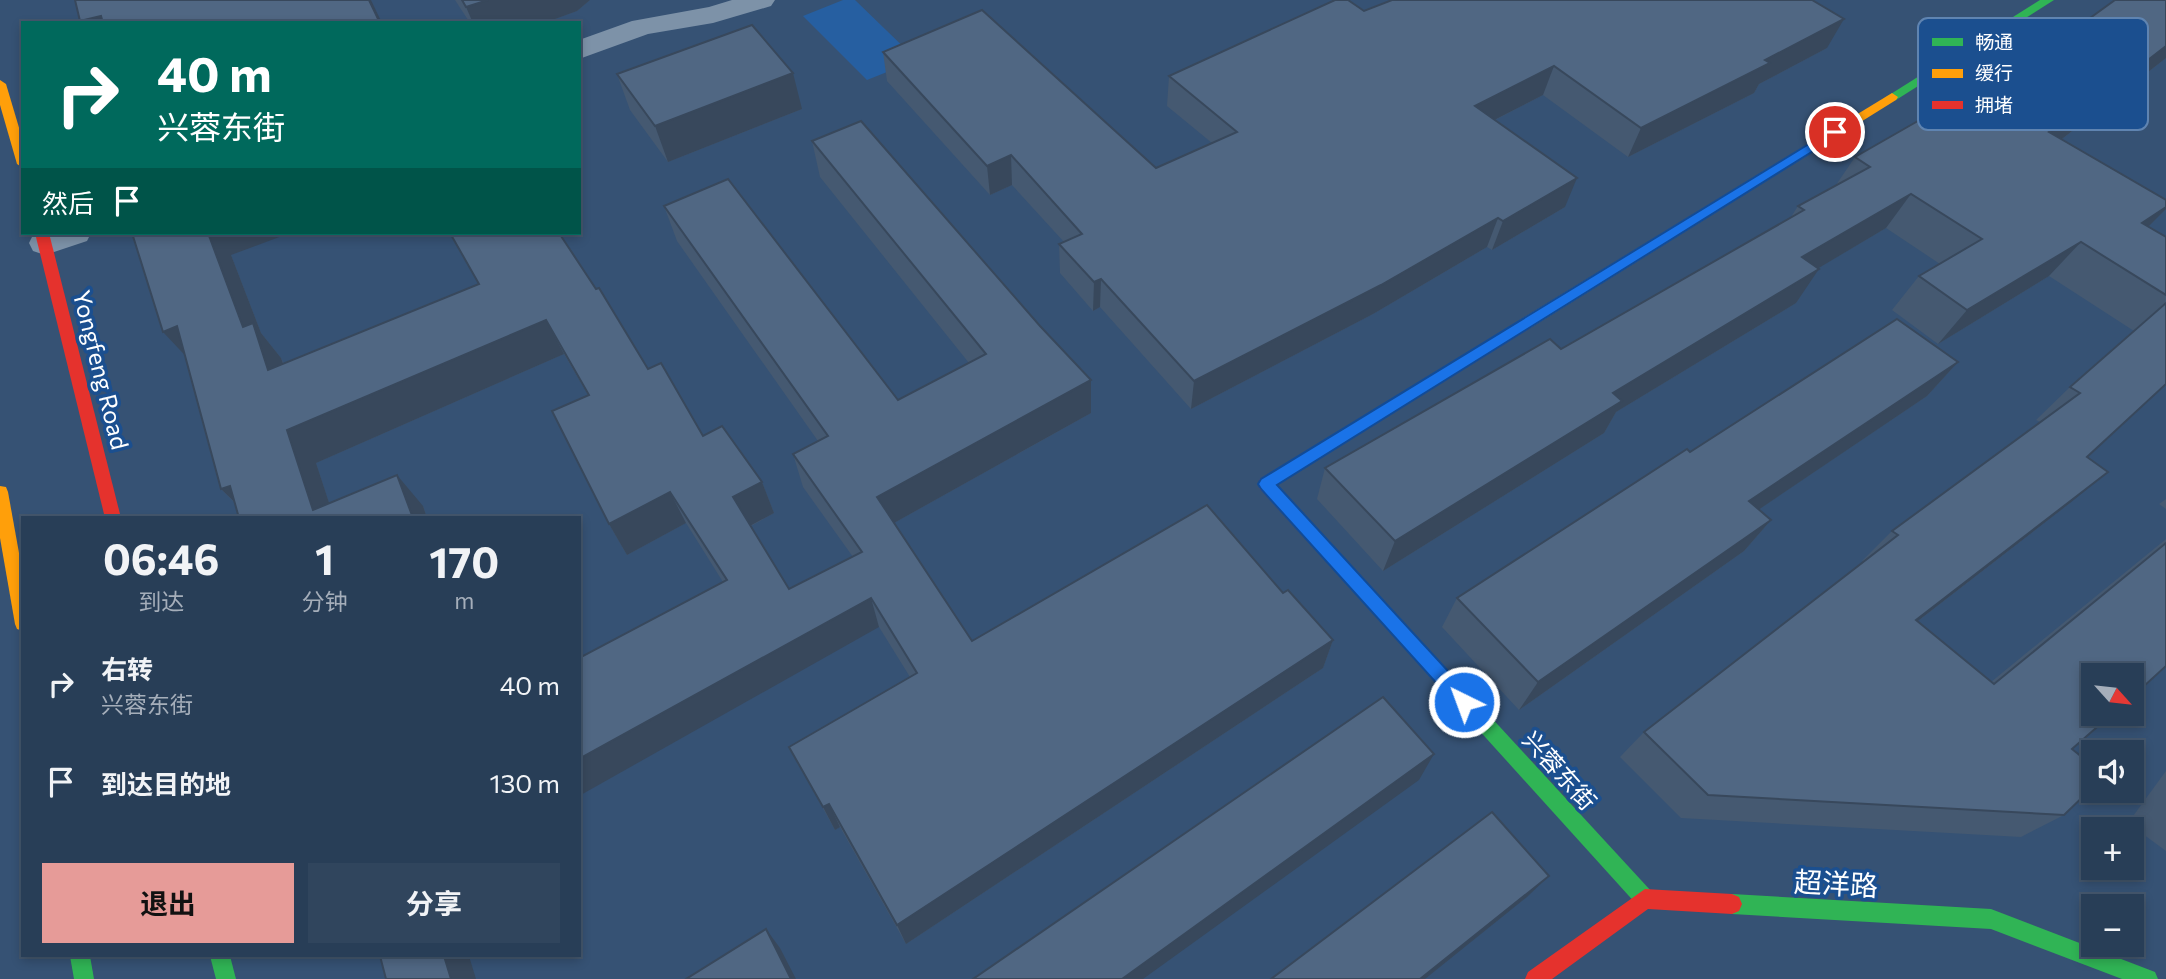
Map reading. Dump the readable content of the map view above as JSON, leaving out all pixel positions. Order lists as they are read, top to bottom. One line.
{"streets":{"street":["Yongfeng Road","兴蓉东街","超洋路"]},"crossings":[["兴蓉东街","超洋路"]],"legend":["畅通","缓行","拥堵"],"north":"bottom right","page":{"turn":["40 m","兴蓉东街"],"then":"然后","eta":["06:46","到达","1","分钟","170","m"],"list":[{"name":"右转","note":"兴蓉东街","value":"40 m"},{"name":"到达目的地","value":"130 m"}],"map_buttons":["+","−"],"buttons":["退出","分享"]}}
